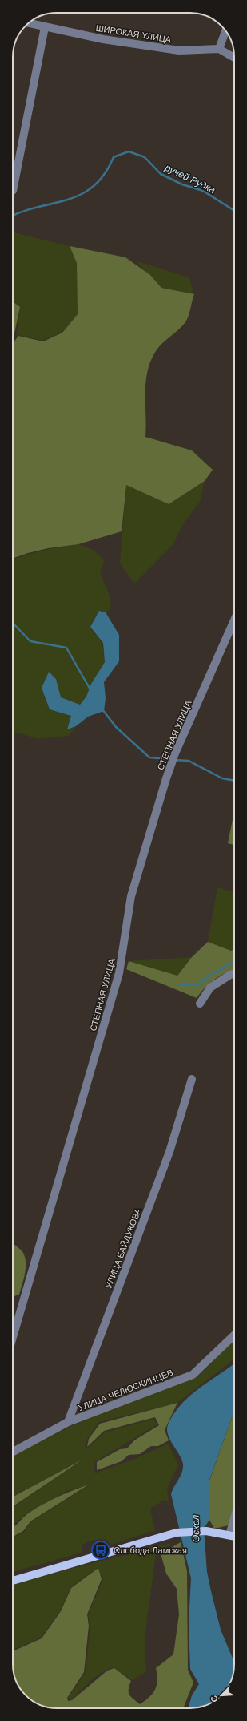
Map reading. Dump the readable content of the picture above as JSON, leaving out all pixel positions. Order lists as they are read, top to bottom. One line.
{"streets":{"street":["ШИРОКАЯ УЛИЦА","СТЕПНАЯ УЛИЦА","УЛИЦА БАЙДУКОВА","УЛИЦА ЧЕЛЮСКИНЦЕВ"]},"crossings":[["УЛИЦА БАЙДУКОВА","УЛИЦА ЧЕЛЮСКИНЦЕВ"]],"water":["ручей Рудка","Оскол"],"places":{"bus stop":["Слобода Ламская"]},"north":"bottom left"}
